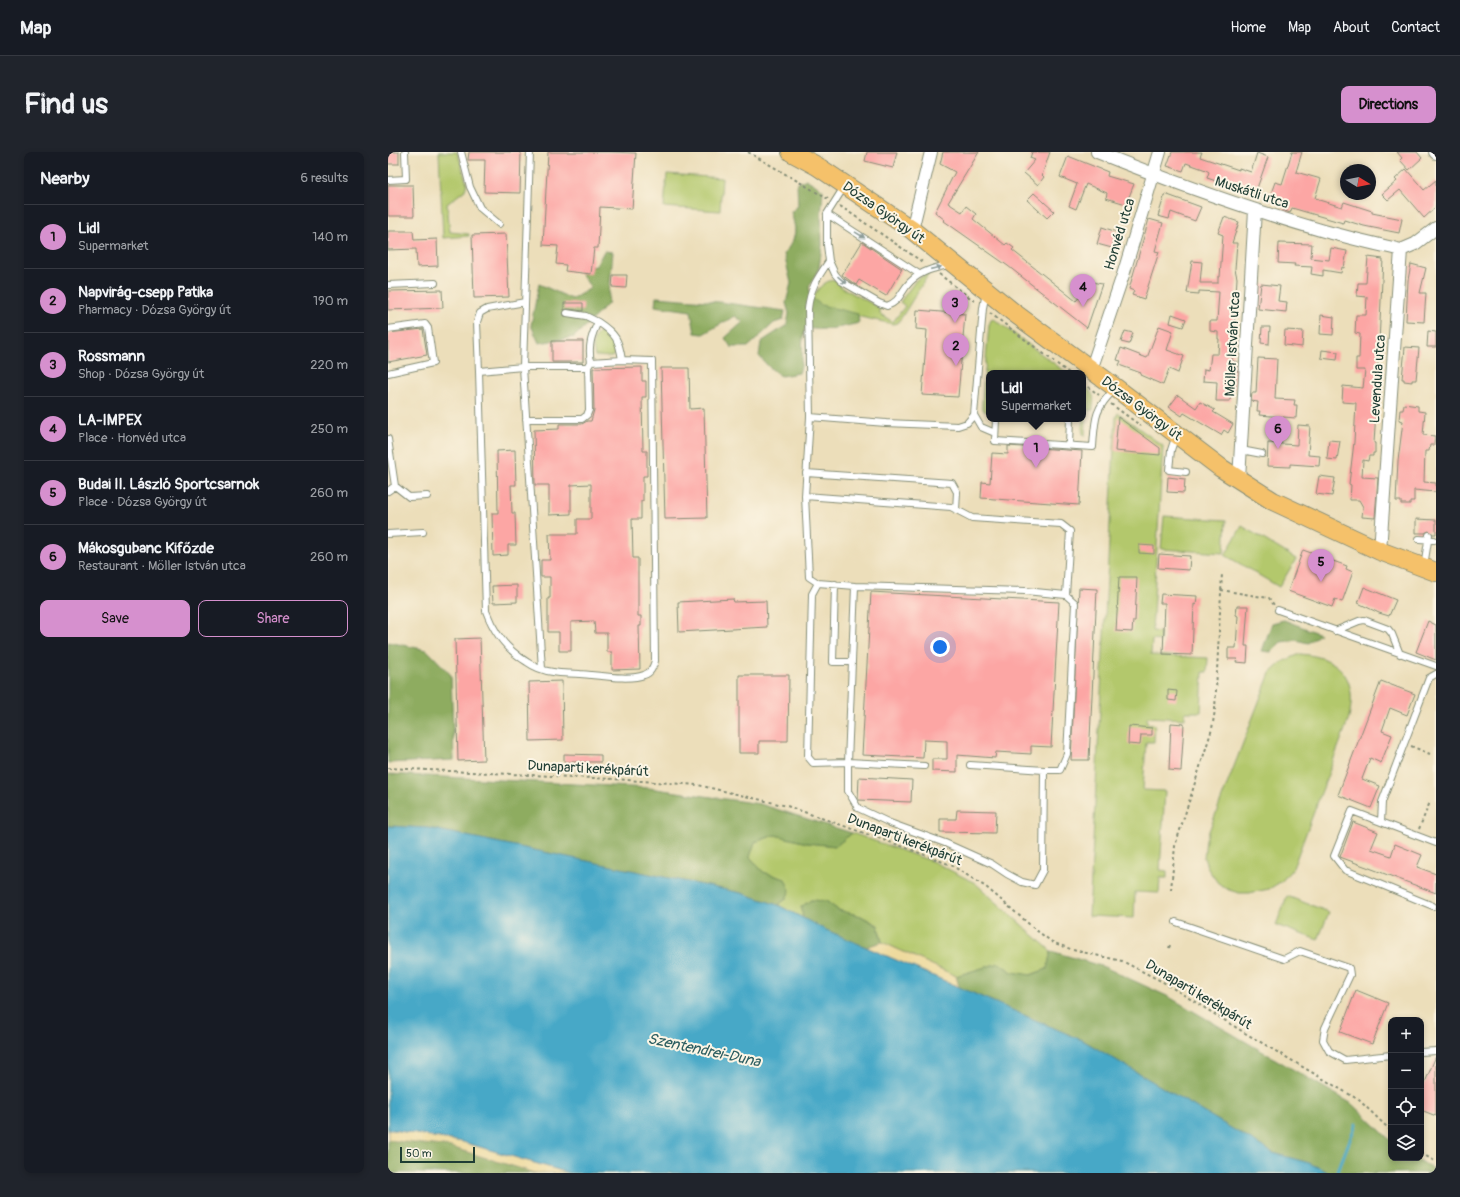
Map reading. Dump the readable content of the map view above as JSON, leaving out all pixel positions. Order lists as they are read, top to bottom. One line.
{"streets":{"main road":["Dózsa György út"],"street":["Muskátli utca","Honvéd utca","Möller István utca","Levendula utca"],"path":["Dunaparti kerékpárút"]},"crossings":[["Muskátli utca","Honvéd utca"],["Muskátli utca","Möller István utca"],["Muskátli utca","Levendula utca"],["Dózsa György út","Honvéd utca"],["Dózsa György út","Möller István utca"],["Dózsa György út","Levendula utca"]],"water":["Szentendrei-Duna"],"scale_bar":"50 m","north":"right","page":{"header":"Map","nav":["Home","Map","About","Contact"],"buttons":["Directions",["Save","Share"]],"title":"Find us","heading":["Nearby","6 results"],"list":[{"mark":"1","name":"Lidl","note":"Supermarket","value":"140 m"},{"mark":"2","name":"Napvirág-csepp Patika","note":"Pharmacy · Dózsa György út","value":"190 m"},{"mark":"3","name":"Rossmann","note":"Shop · Dózsa György út","value":"220 m"},{"mark":"4","name":"LA-IMPEX","note":"Place · Honvéd utca","value":"250 m"},{"mark":"5","name":"Budai II. László Sportcsarnok","note":"Place · Dózsa György út","value":"260 m"},{"mark":"6","name":"Mákosgubanc Kifőzde","note":"Restaurant · Möller István utca","value":"260 m"}],"pins":["4","3","2","6","1","5"],"popup":["Lidl","Supermarket"],"map_buttons":["+","−"],"scale":"50 m"}}
